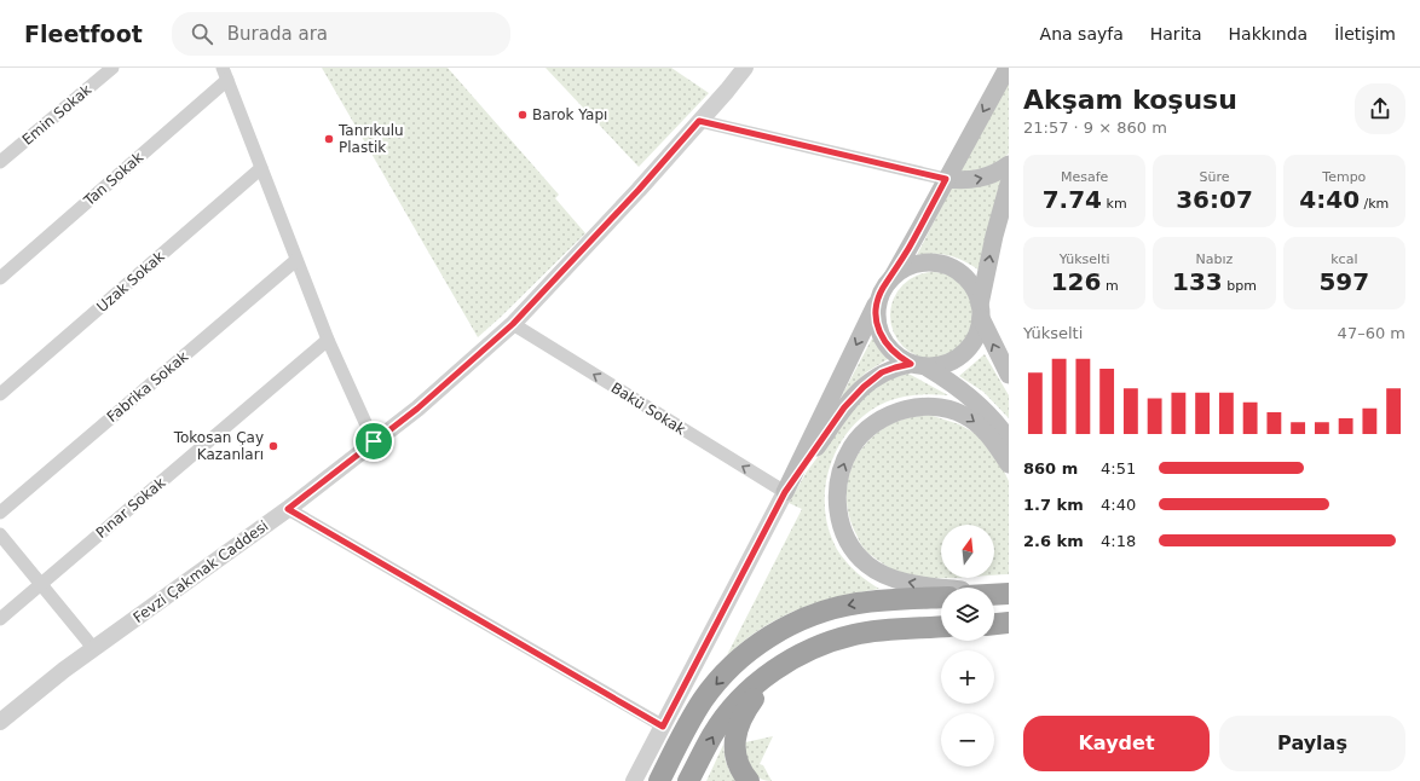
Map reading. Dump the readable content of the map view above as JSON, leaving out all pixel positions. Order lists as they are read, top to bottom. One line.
{"streets":{"street":["Emin Sokak","Tan Sokak","Uzak Sokak","Fabrika Sokak","Bakü Sokak","Pınar Sokak","Fevzi Çakmak Caddesi"]},"crossings":[["Bakü Sokak","Fevzi Çakmak Caddesi"]],"one_way":["Bakü Sokak"],"places":["Barok Yapı","Tanrıkulu Plastik","Tokosan Çay Kazanları"],"north":"top","page":{"header":"Fleetfoot","search":"Burada ara","nav":["Ana sayfa","Harita","Hakkında","İletişim"],"heading":["Akşam koşusu","21:57 · 9 × 860 m"],"stats":[["Mesafe","7.74 km"],["Süre","36:07"],["Tempo","4:40 /km"],["Yükselti","126 m"],["Nabız","133 bpm"],["kcal","597"]],"chart":["Yükselti","47–60 m"],"list":[{"name":"860 m","note":"4:51"},{"name":"1.7 km","note":"4:40"},{"name":"2.6 km","note":"4:18"}],"map_buttons":["+","−"],"buttons":["Kaydet","Paylaş"]}}
